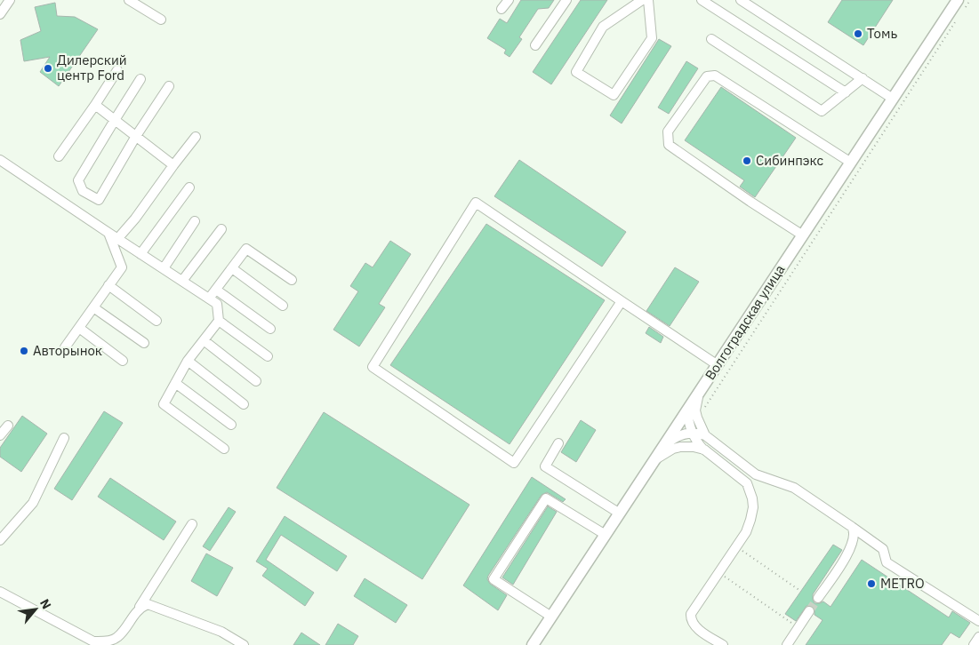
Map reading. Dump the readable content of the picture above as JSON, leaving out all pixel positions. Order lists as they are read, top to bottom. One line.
{"streets":{"main road":["Волгоградская улица"]},"places":["Томь","Дилерский центр Ford","Сибинпэкс","Авторынок","METRO"],"north":"top right"}
